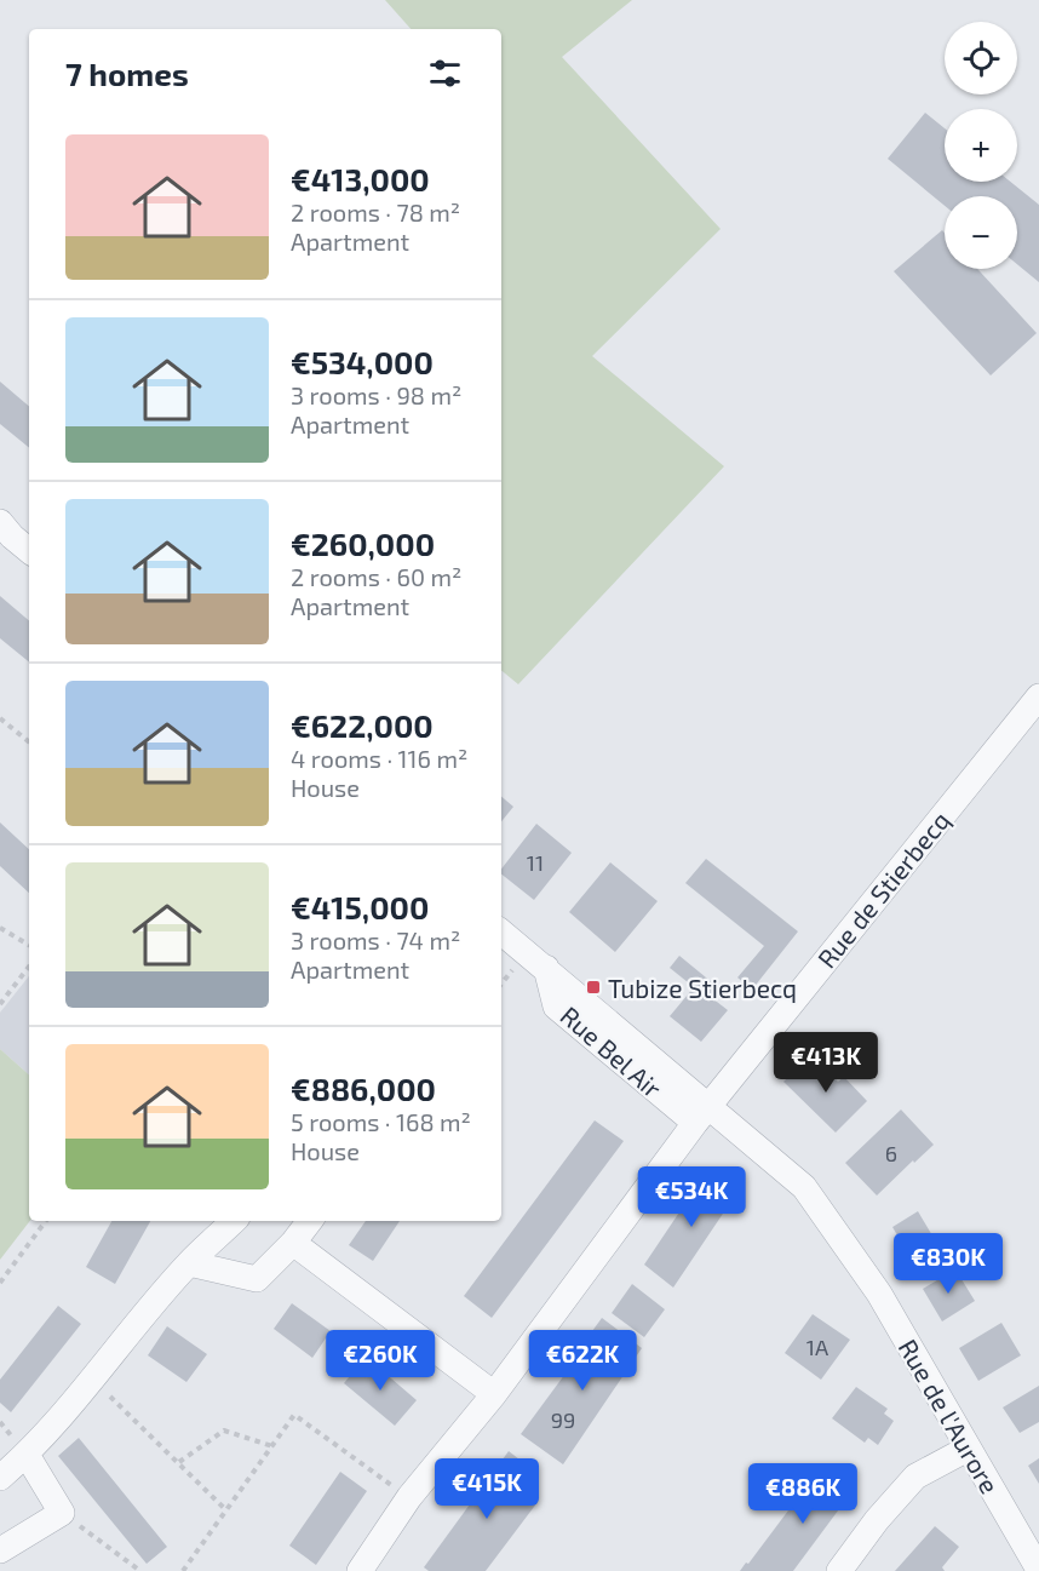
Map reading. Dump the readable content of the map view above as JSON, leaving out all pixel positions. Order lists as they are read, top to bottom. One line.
{"streets":{"street":["Rue de Stierbecq","Rue Bel Air","Rue de l'Aurore"]},"crossings":[["Rue de Stierbecq","Rue Bel Air"],["Rue de Stierbecq","Rue de l'Aurore"],["Rue Bel Air","Rue de l'Aurore"]],"places":{"transit":["Tubize Stierbecq"]},"house_numbers":["11","6","1A","99"],"page":{"map_buttons":["+","−"],"heading":"7 homes","list":[{"name":"€413,000","note":"2 rooms · 78 m² · Apartment"},{"name":"€534,000","note":"3 rooms · 98 m² · Apartment"},{"name":"€260,000","note":"2 rooms · 60 m² · Apartment"},{"name":"€622,000","note":"4 rooms · 116 m² · House"},{"name":"€415,000","note":"3 rooms · 74 m² · Apartment"},{"name":"€886,000","note":"5 rooms · 168 m² · House"}],"price":["€413K","€534K","€830K","€260K","€622K","€415K","€886K"]}}
